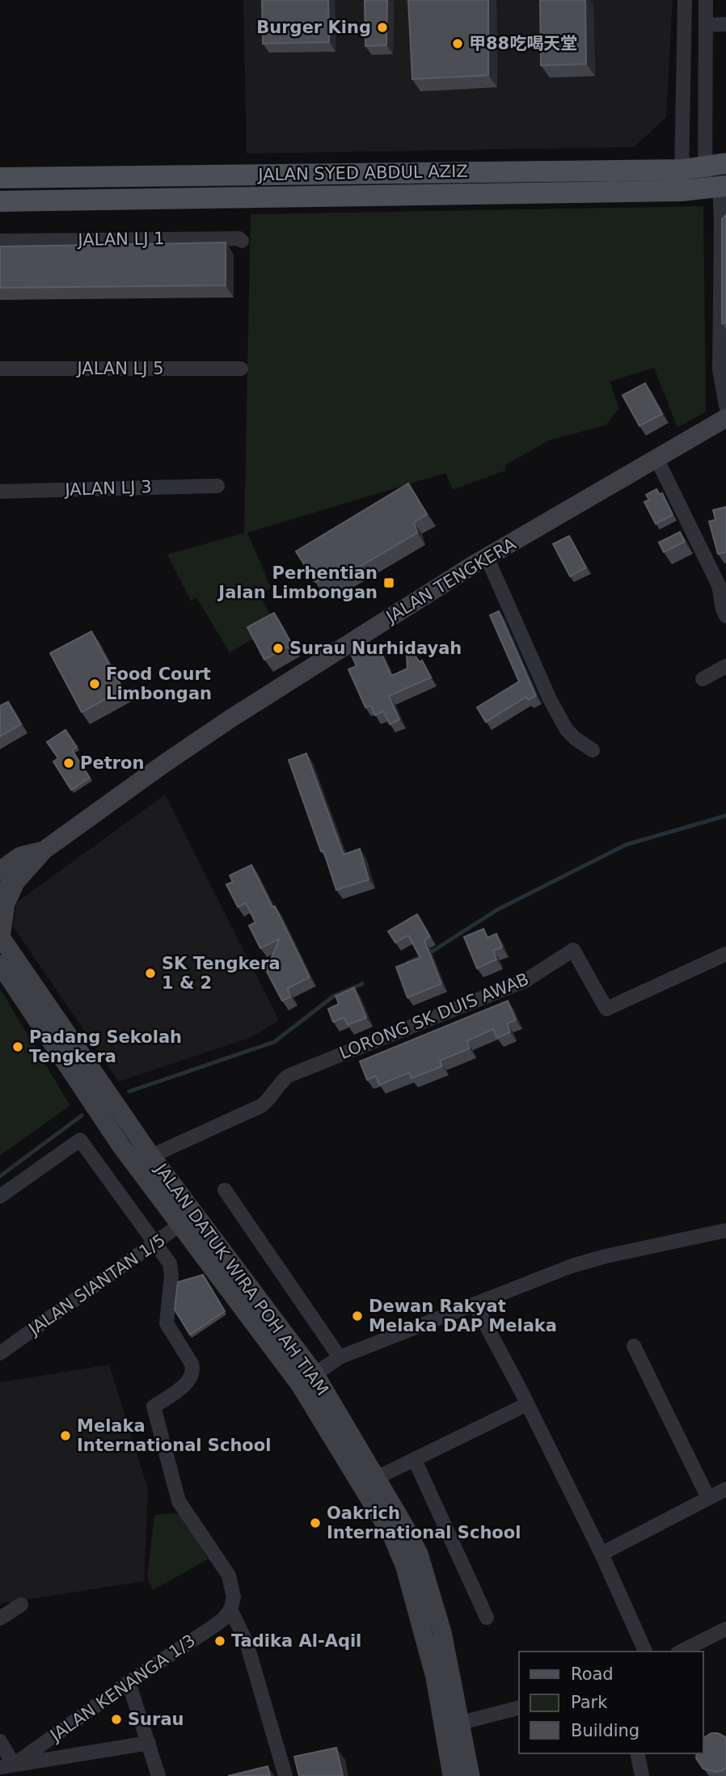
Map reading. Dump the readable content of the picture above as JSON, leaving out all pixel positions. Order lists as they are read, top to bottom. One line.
{"streets":{"main road":["JALAN SYED ABDUL AZIZ"],"street":["JALAN LJ 1","JALAN LJ 5","JALAN LJ 3","JALAN TENGKERA","LORONG SK DUIS AWAB","JALAN DATUK WIRA POH AH TIAM","JALAN SIANTAN 1/5","JALAN KENANGA 1/3"]},"crossings":[["LORONG SK DUIS AWAB","JALAN DATUK WIRA POH AH TIAM"],["JALAN DATUK WIRA POH AH TIAM","JALAN SIANTAN 1/5"]],"places":{"other":["Burger King","甲88吃喝天堂","Surau Nurhidayah","Food Court Limbongan","Petron","SK Tengkera 1 & 2","Padang Sekolah Tengkera","Dewan Rakyat Melaka DAP Melaka","Melaka International School","Oakrich International School","Tadika Al-Aqil","Surau"],"transit":["Perhentian Jalan Limbongan"]},"legend":["Road","Park","Building"]}
